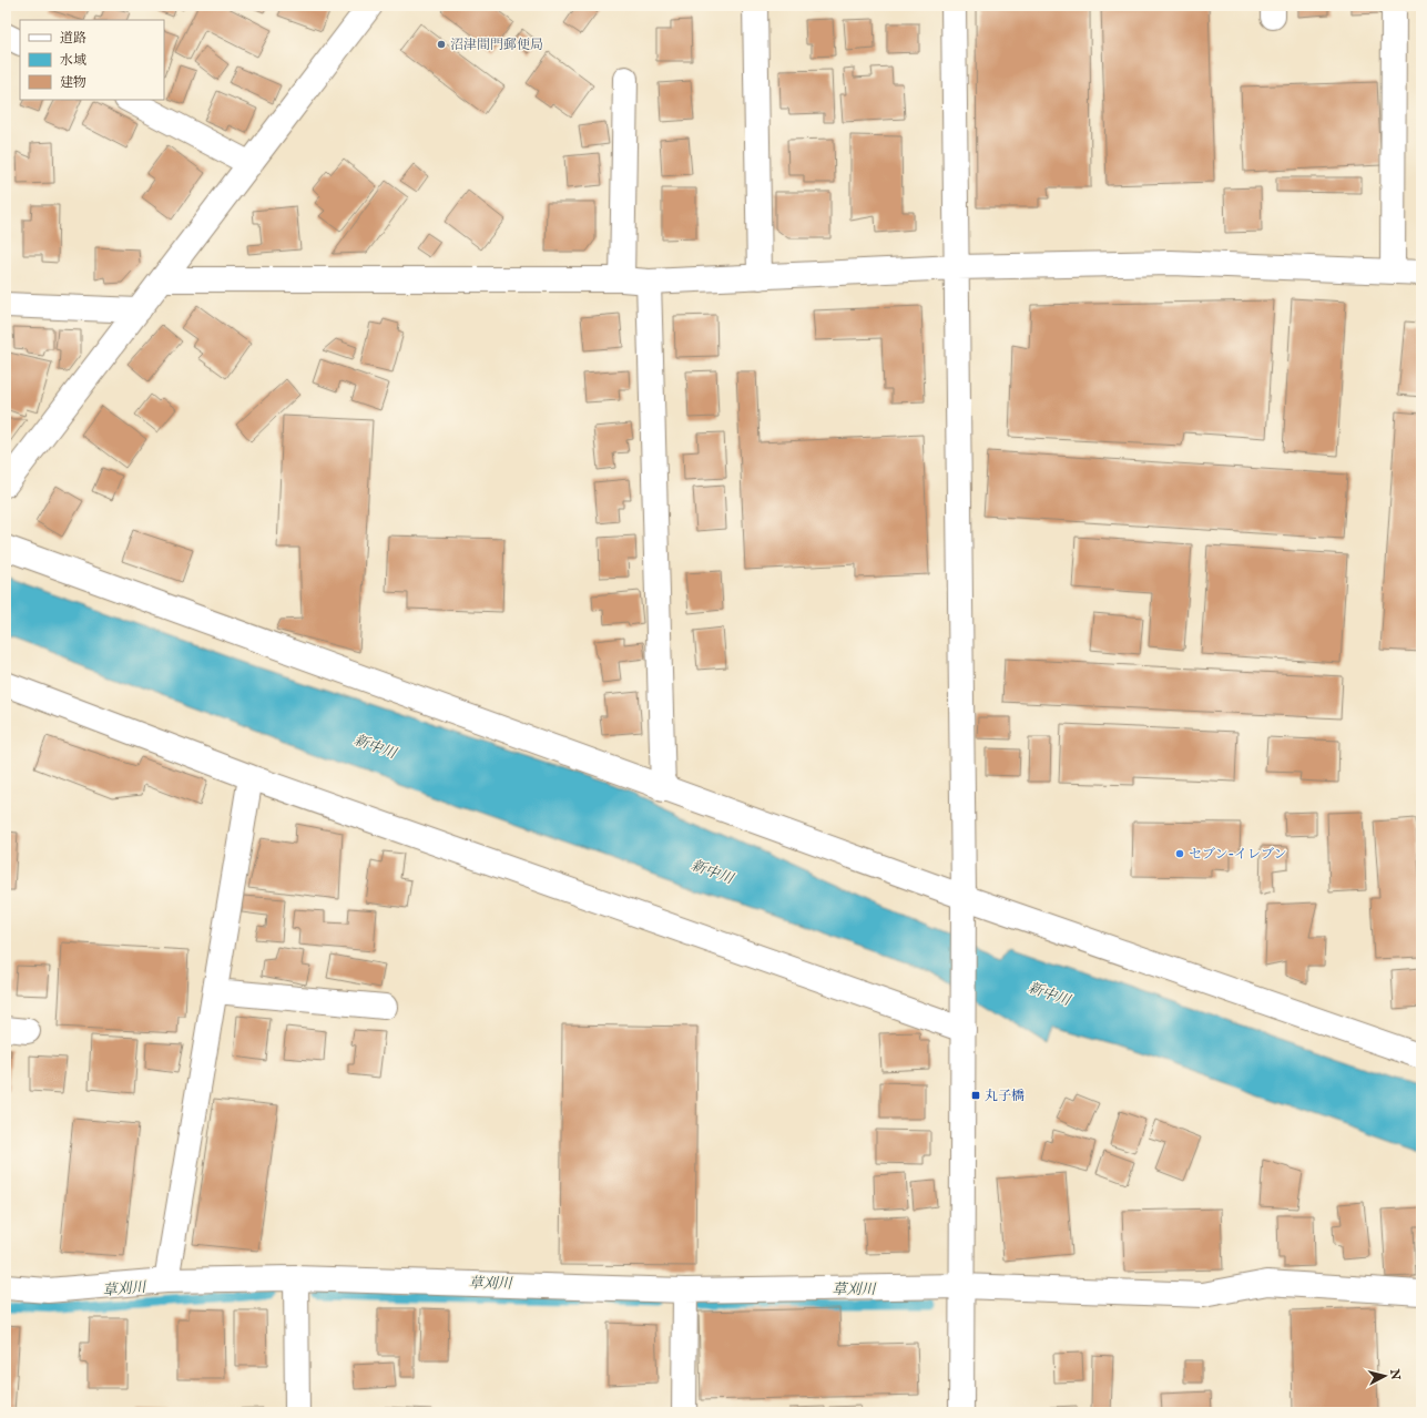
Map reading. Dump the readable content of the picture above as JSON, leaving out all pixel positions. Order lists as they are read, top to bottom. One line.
{"water":["新中川","草刈川"],"places":{"other":["沼津間門郵便局","セブン-イレブン"],"transit":["丸子橋"]},"legend":["道路","水域","建物"],"north":"right"}
